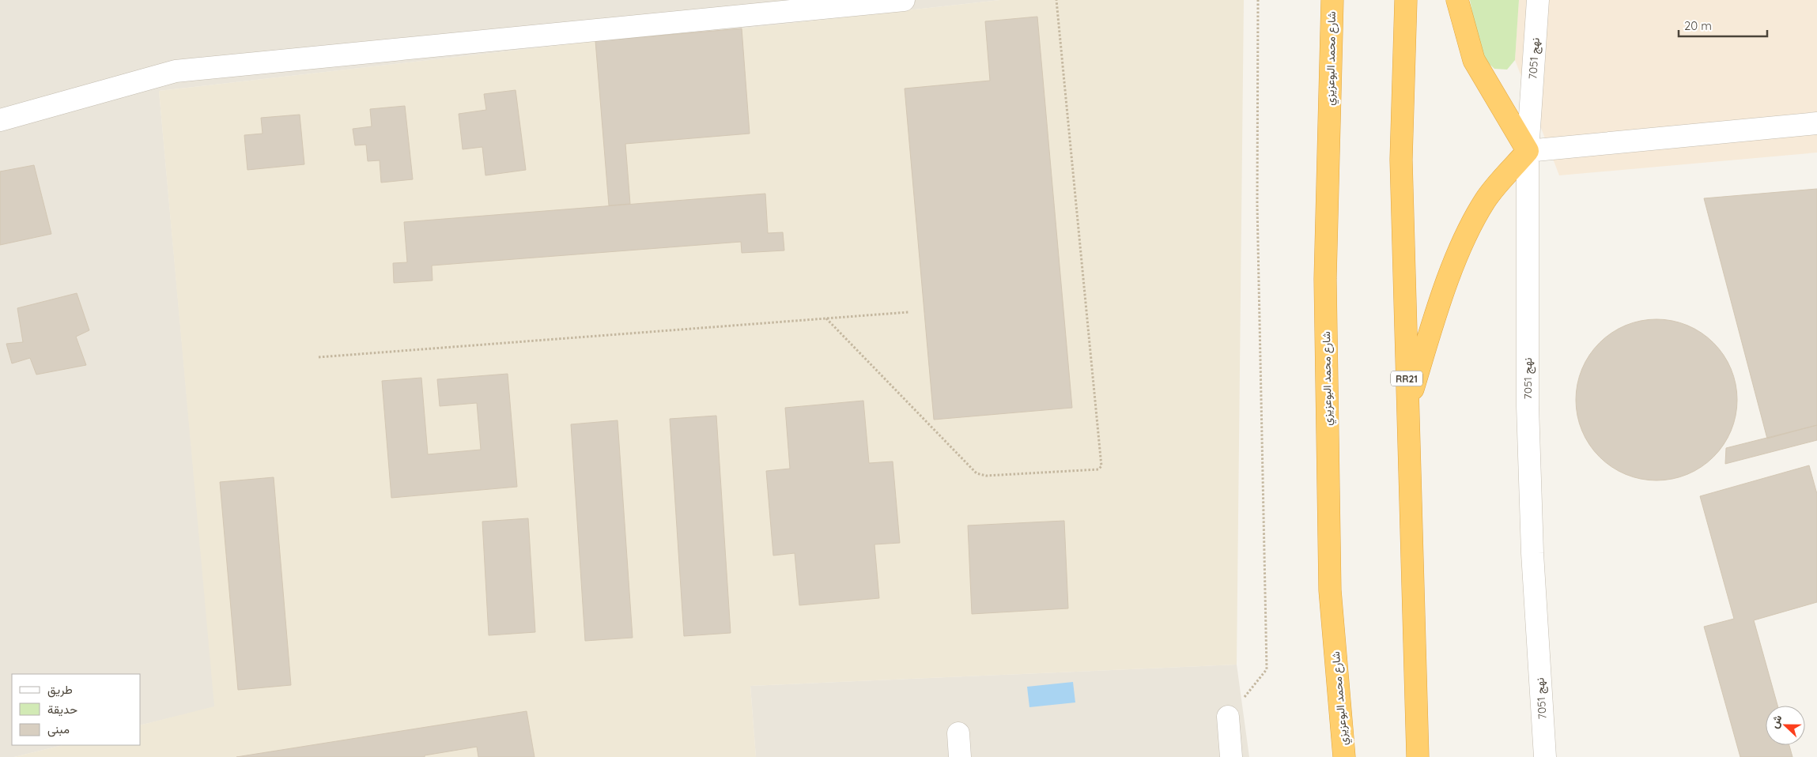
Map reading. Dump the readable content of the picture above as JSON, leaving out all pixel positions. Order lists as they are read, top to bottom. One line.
{"streets":{"highway":["شارع محمد البوعزيزي","RR21"],"street":["نهج 7051"]},"legend":["طريق","حديقة","مبنى"],"scale_bar":"20 m","north":"left"}
